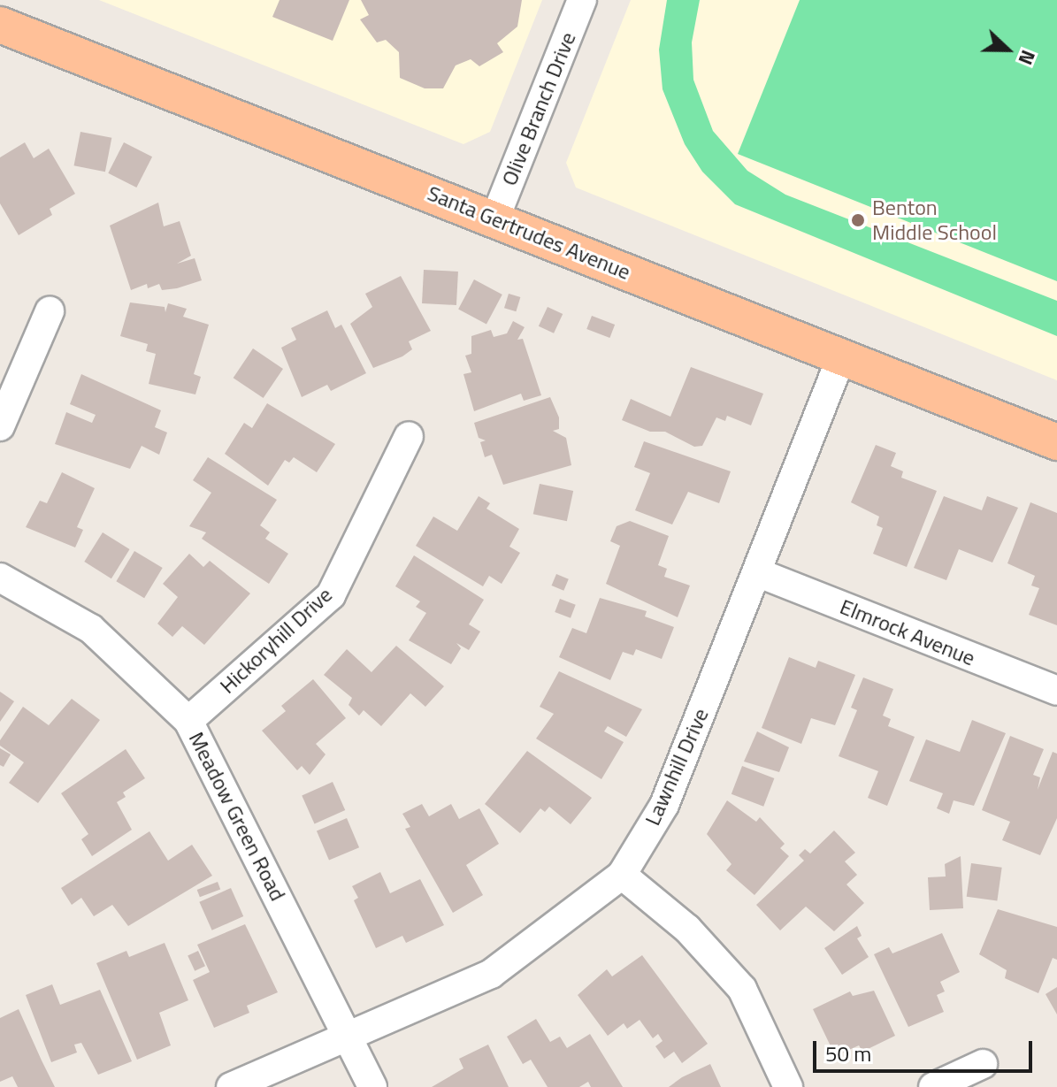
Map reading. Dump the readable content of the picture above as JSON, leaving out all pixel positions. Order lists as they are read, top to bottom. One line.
{"streets":{"main road":["Santa Gertrudes Avenue"],"street":["Olive Branch Drive","Elmrock Avenue","Hickoryhill Drive","Lawnhill Drive","Meadow Green Road"]},"crossings":[["Olive Branch Drive","Santa Gertrudes Avenue"],["Santa Gertrudes Avenue","Lawnhill Drive"],["Elmrock Avenue","Lawnhill Drive"],["Hickoryhill Drive","Meadow Green Road"],["Lawnhill Drive","Meadow Green Road"]],"places":["Benton Middle School"],"scale_bar":"50 m","north":"right"}
